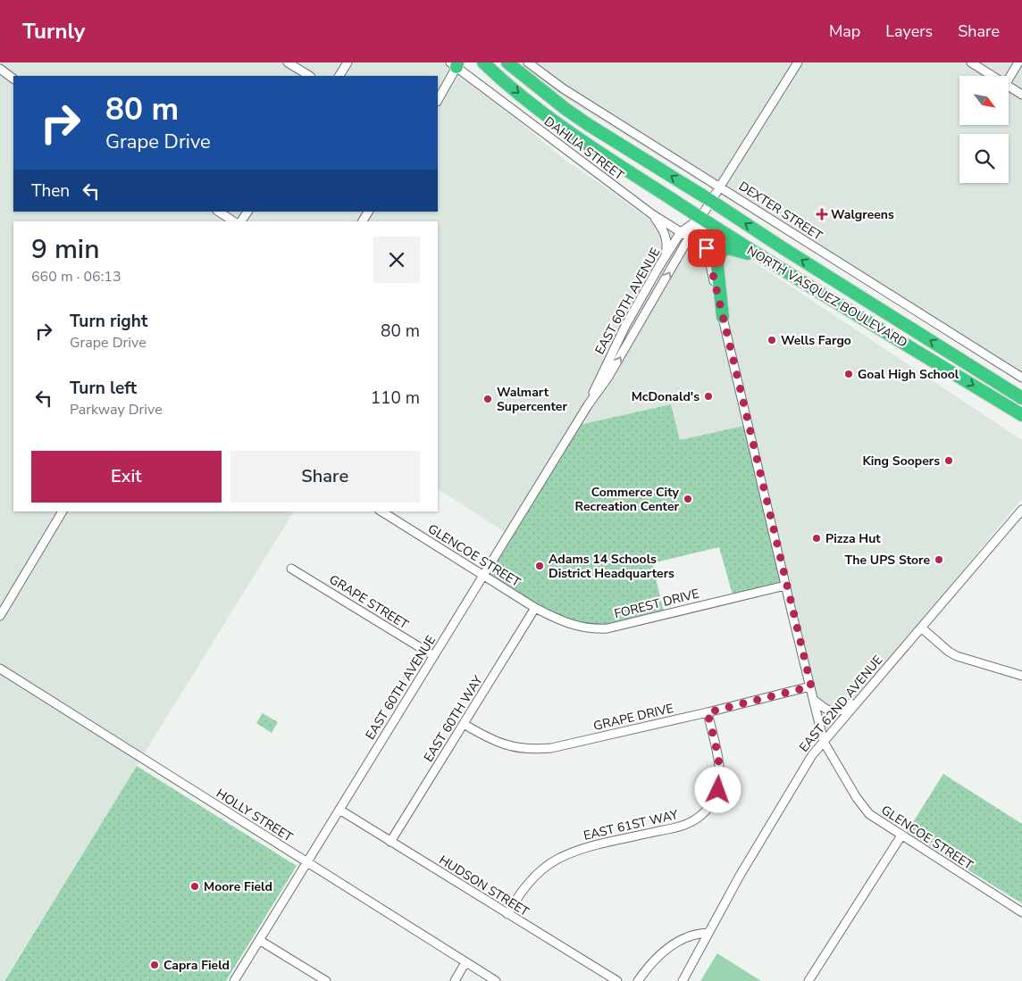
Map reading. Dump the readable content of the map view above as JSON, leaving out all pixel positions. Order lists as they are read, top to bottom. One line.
{"streets":{"highway":["NORTH VASQUEZ BOULEVARD"],"street":["DAHLIA STREET","DEXTER STREET","EAST 60TH AVENUE","GLENCOE STREET","GRAPE STREET","FOREST DRIVE","EAST 62ND AVENUE","GRAPE DRIVE","EAST 60TH WAY","HOLLY STREET","EAST 61ST WAY","HUDSON STREET"]},"crossings":[["DAHLIA STREET","EAST 60TH AVENUE"],["DAHLIA STREET","GLENCOE STREET"],["DEXTER STREET","EAST 60TH AVENUE"],["NORTH VASQUEZ BOULEVARD","EAST 60TH AVENUE"],["NORTH VASQUEZ BOULEVARD","GLENCOE STREET"],["EAST 60TH AVENUE","GLENCOE STREET"],["EAST 60TH AVENUE","GRAPE STREET"],["EAST 60TH AVENUE","HOLLY STREET"],["EAST 60TH AVENUE","HUDSON STREET"],["GLENCOE STREET","FOREST DRIVE"],["GLENCOE STREET","EAST 62ND AVENUE"],["GLENCOE STREET","GRAPE DRIVE"],["GLENCOE STREET","EAST 60TH WAY"],["FOREST DRIVE","EAST 60TH WAY"],["GRAPE DRIVE","EAST 60TH WAY"],["GRAPE DRIVE","EAST 61ST WAY"],["EAST 60TH WAY","HUDSON STREET"],["EAST 61ST WAY","HUDSON STREET"]],"places":{"health":["Walgreens"],"other":["Wells Fargo","Goal High School","McDonald's","Walmart Supercenter","King Soopers","Commerce City Recreation Center","Pizza Hut","The UPS Store","Adams 14 Schools District Headquarters","Moore Field","Capra Field"]},"north":"bottom right","page":{"header":"Turnly","nav":["Map","Layers","Share"],"turn":["80 m","Grape Drive"],"then":"Then","heading":["9 min","660 m · 06:13"],"list":[{"name":"Turn right","note":"Grape Drive","value":"80 m"},{"name":"Turn left","note":"Parkway Drive","value":"110 m"}],"buttons":["Exit","Share"]}}
